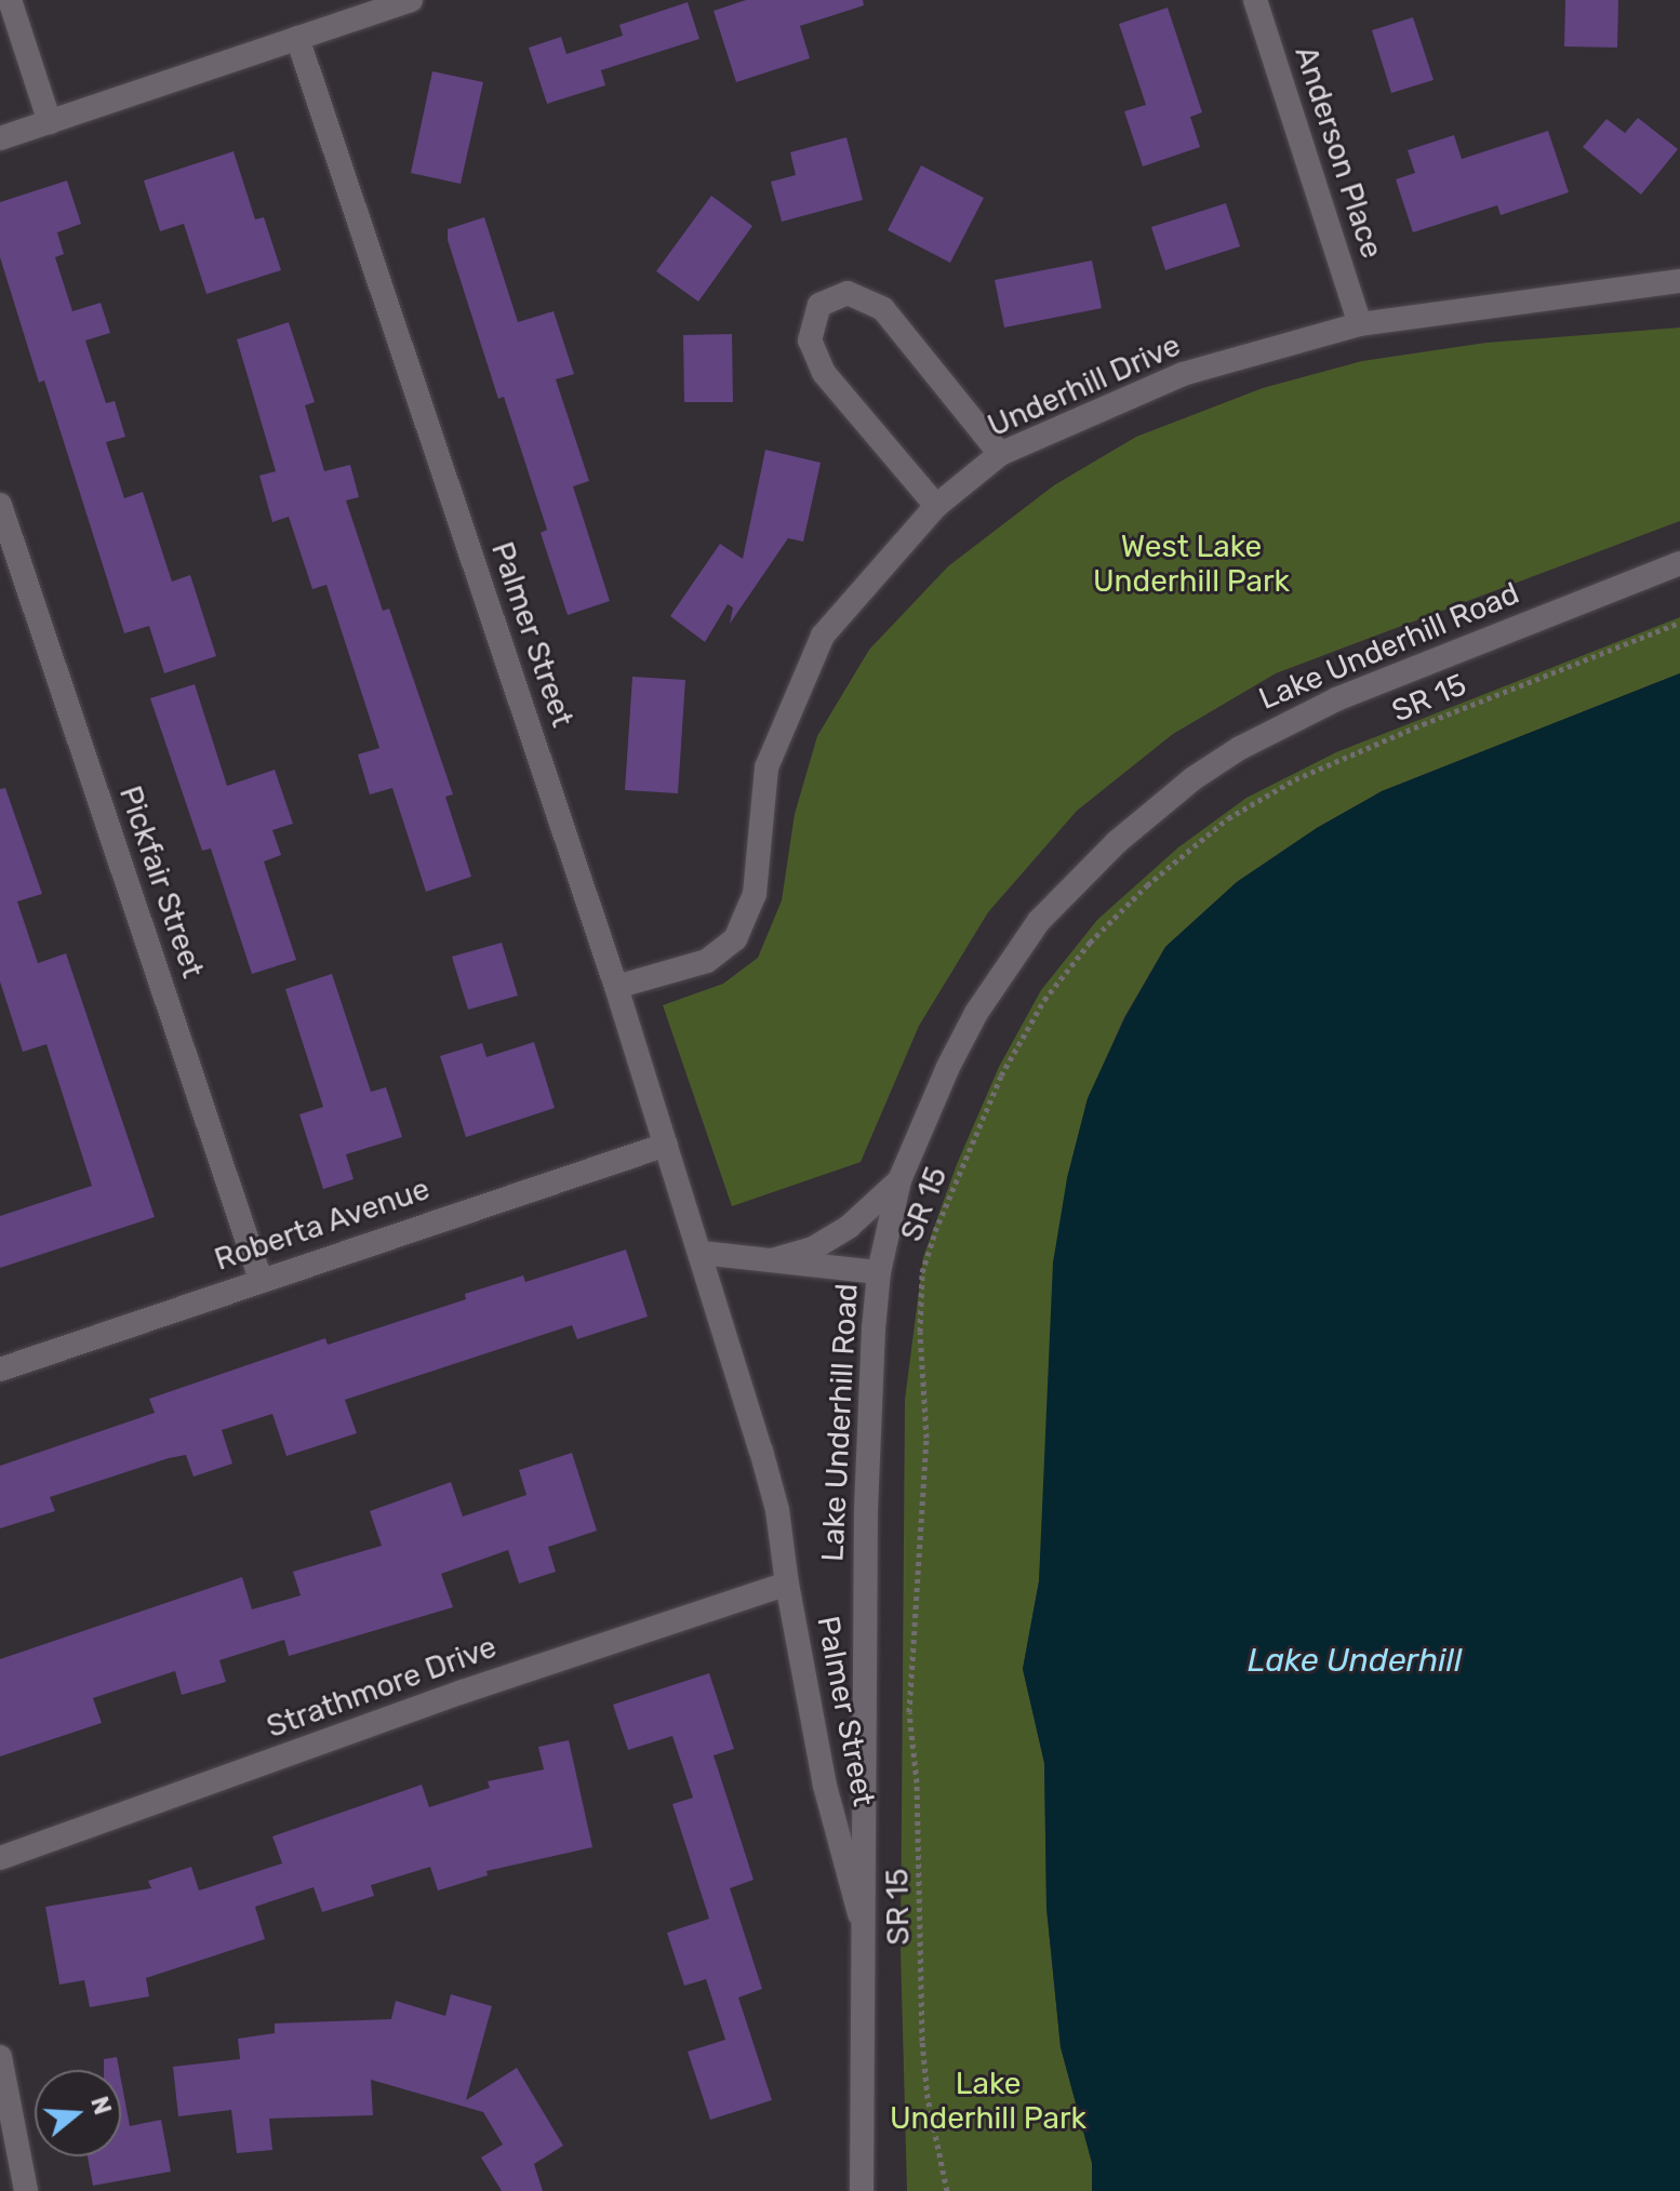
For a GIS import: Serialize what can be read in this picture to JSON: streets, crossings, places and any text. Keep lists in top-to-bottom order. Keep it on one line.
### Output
{"streets":{"street":["Anderson Place","Underhill Drive","Palmer Street","Lake Underhill Road","SR 15","Pickfair Street","Roberta Avenue","Strathmore Drive"]},"crossings":[["Anderson Place","Underhill Drive"],["Underhill Drive","Palmer Street"],["Palmer Street","Lake Underhill Road"],["Palmer Street","Roberta Avenue"],["Palmer Street","Strathmore Drive"],["Pickfair Street","Roberta Avenue"]],"water":["Lake Underhill"],"parks":["West Lake Underhill Park","Lake Underhill Park"],"north":"right"}
